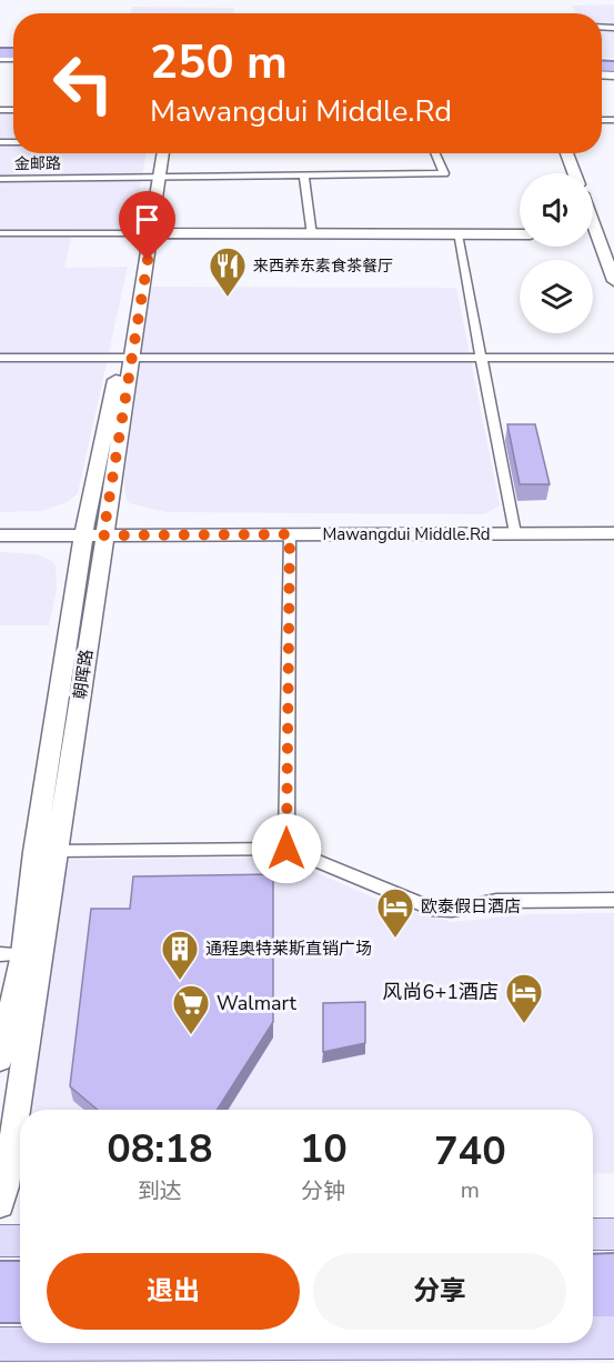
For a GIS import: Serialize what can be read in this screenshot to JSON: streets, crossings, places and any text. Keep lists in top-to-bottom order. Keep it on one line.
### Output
{"streets":{"street":["金邮路","Mawangdui Middle.Rd","朝晖路"]},"crossings":[["金邮路","朝晖路"],["Mawangdui Middle.Rd","朝晖路"]],"places":{"restaurant":["来西养东素食茶餐厅"],"hotel":["欧泰假日酒店","风尚6+1酒店"],"building":["通程奥特莱斯直销广场"],"supermarket":["Walmart"]},"page":{"turn":["250 m","Mawangdui Middle.Rd"],"eta":["08:18","到达","10","分钟","740","m"],"buttons":["退出","分享"]}}
